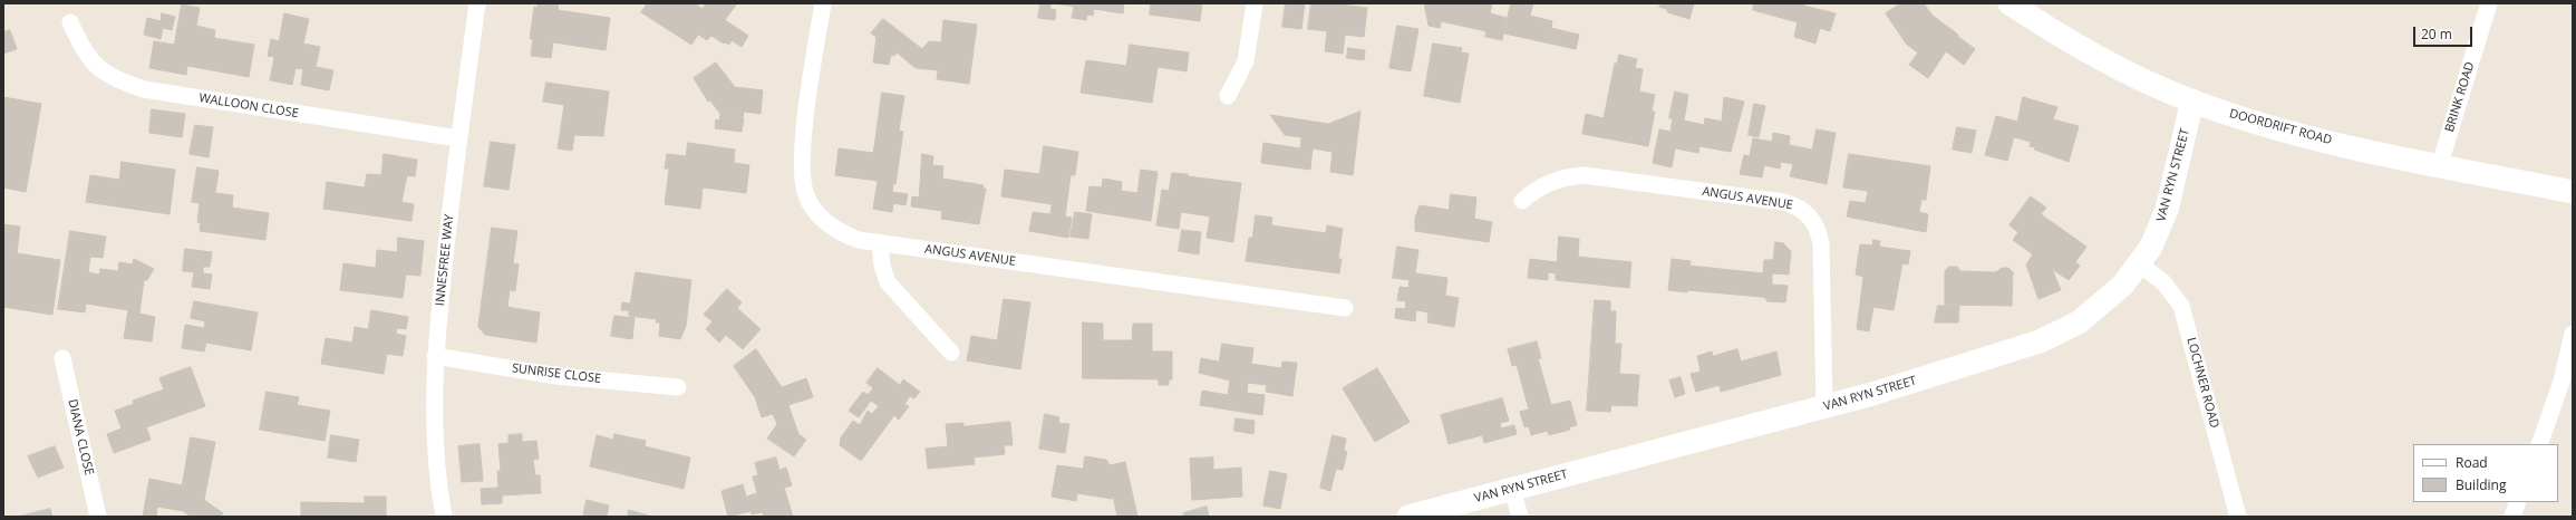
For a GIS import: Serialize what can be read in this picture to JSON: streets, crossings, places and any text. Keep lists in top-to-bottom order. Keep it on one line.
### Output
{"streets":{"street":["BRINK ROAD","WALLOON CLOSE","DOORDRIFT ROAD","VAN RYN STREET","ANGUS AVENUE","INNESFREE WAY","SUNRISE CLOSE","LOCHNER ROAD","DIANA CLOSE"]},"crossings":[["BRINK ROAD","DOORDRIFT ROAD"],["WALLOON CLOSE","INNESFREE WAY"],["DOORDRIFT ROAD","VAN RYN STREET"],["VAN RYN STREET","ANGUS AVENUE"],["VAN RYN STREET","LOCHNER ROAD"],["INNESFREE WAY","SUNRISE CLOSE"]],"legend":["Road","Building"],"scale_bar":"20 m"}
